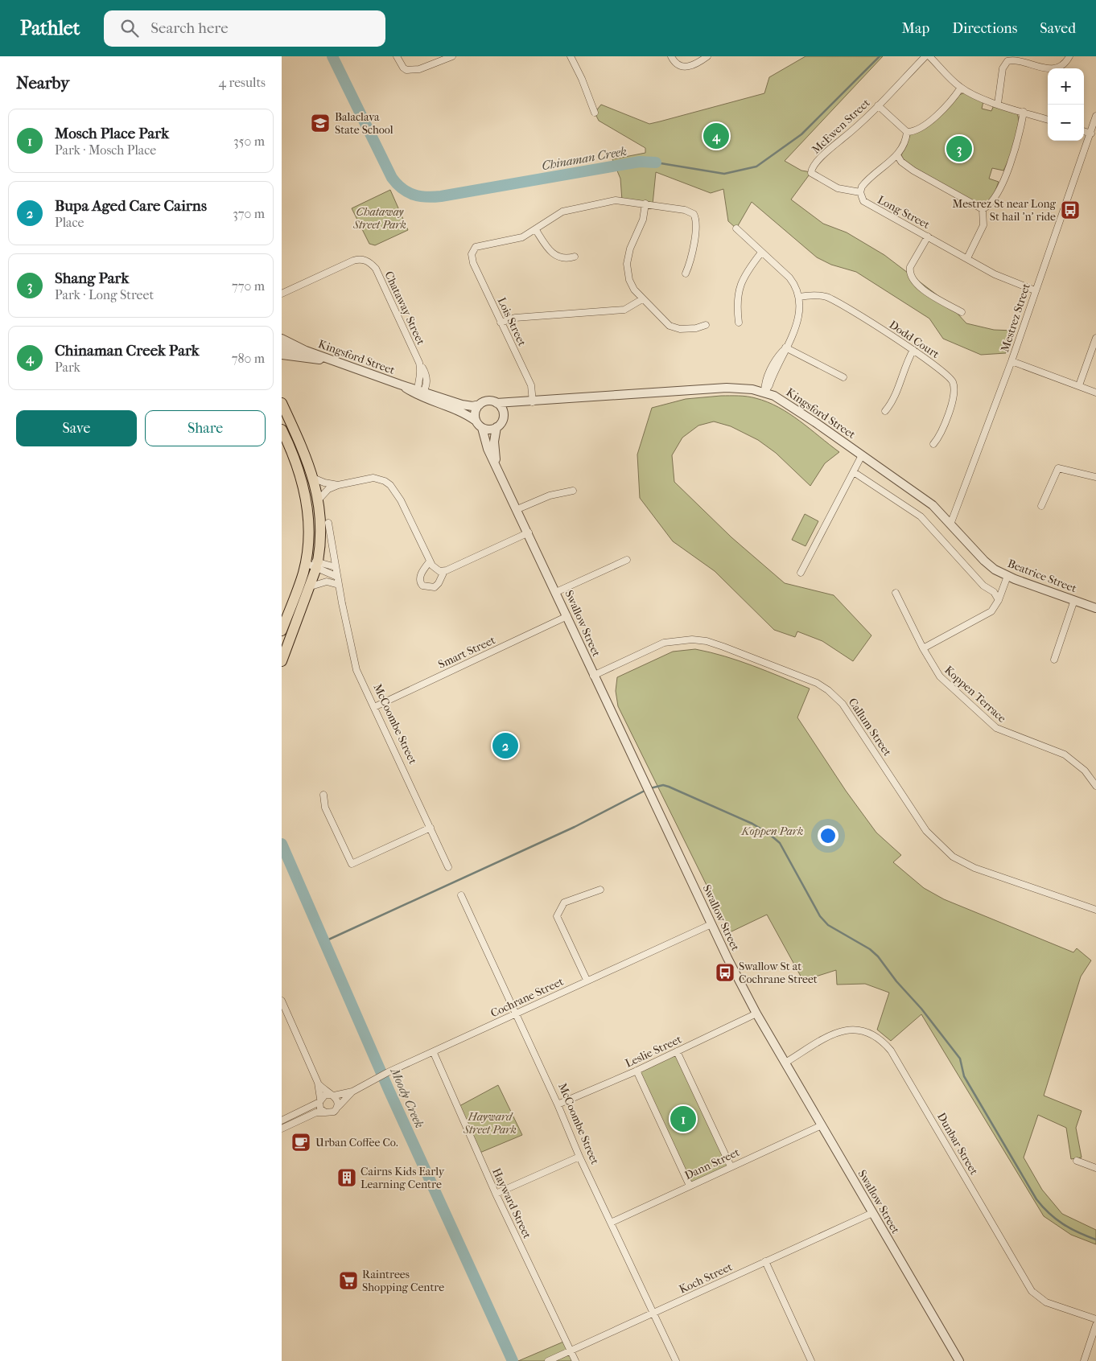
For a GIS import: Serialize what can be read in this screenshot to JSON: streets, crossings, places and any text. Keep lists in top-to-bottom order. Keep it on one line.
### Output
{"streets":{"street":["McEwen Street","Long Street","Chataway Street","Mestrez Street","Lois Street","Dodd Court","Kingsford Street","Beatrice Street","Swallow Street","Smart Street","Koppen Terrace","McCoombe Street","Callum Street","Cochrane Street","Leslie Street","Dunbar Street","Dann Street","Hayward Street","Koch Street"]},"crossings":[["McEwen Street","Long Street"],["Long Street","Mestrez Street"],["Chataway Street","Kingsford Street"],["Mestrez Street","Kingsford Street"],["Mestrez Street","Beatrice Street"],["Lois Street","Kingsford Street"],["Kingsford Street","Beatrice Street"],["Kingsford Street","Swallow Street"],["Swallow Street","Smart Street"],["Swallow Street","Callum Street"],["Swallow Street","Cochrane Street"],["Swallow Street","Leslie Street"],["Swallow Street","Dunbar Street"],["Swallow Street","Dann Street"],["Swallow Street","Koch Street"],["Smart Street","McCoombe Street"],["McCoombe Street","Cochrane Street"],["McCoombe Street","Leslie Street"],["McCoombe Street","Dann Street"],["McCoombe Street","Koch Street"],["Cochrane Street","Hayward Street"],["Hayward Street","Koch Street"]],"water":["Chinaman Creek","Moody Creek"],"parks":["Chataway Street Park","Koppen Park","Hayward Street Park"],"places":{"school or university":["Balaclava State School"],"bus stop":["Mestrez St near Long St hail 'n' ride","Swallow St at Cochrane Street"],"cafe":["Urban Coffee Co."],"building":["Cairns Kids Early Learning Centre"],"supermarket":["Raintrees Shopping Centre"]},"page":{"header":"Pathlet","search":"Search here","nav":["Map","Directions","Saved"],"heading":["Nearby","4 results"],"map_buttons":["+","−"],"list":[{"mark":"1","name":"Mosch Place Park","note":"Park · Mosch Place","value":"350 m"},{"mark":"2","name":"Bupa Aged Care Cairns","note":"Place","value":"370 m"},{"mark":"3","name":"Shang Park","note":"Park · Long Street","value":"770 m"},{"mark":"4","name":"Chinaman Creek Park","note":"Park","value":"780 m"}],"pins":["4","3","2","1"],"buttons":["Save","Share"]}}
